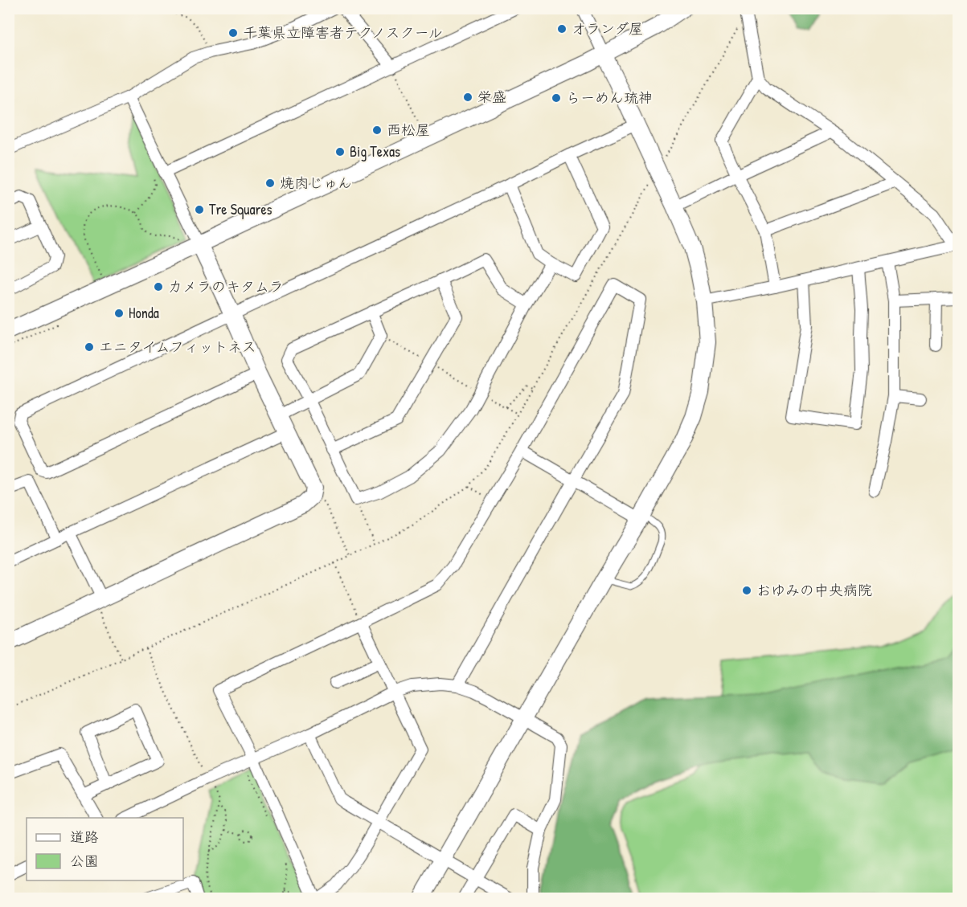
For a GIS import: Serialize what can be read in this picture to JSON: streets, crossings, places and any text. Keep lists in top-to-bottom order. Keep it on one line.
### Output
{"places":["オランダ屋","千葉県立障害者テクノスクール","栄盛","らーめん琉神","西松屋","Big Texas","焼肉じゅん","Tre Squares","カメラのキタムラ","Honda","エニタイムフィットネス","おゆみの中央病院"],"legend":["道路","公園"]}
